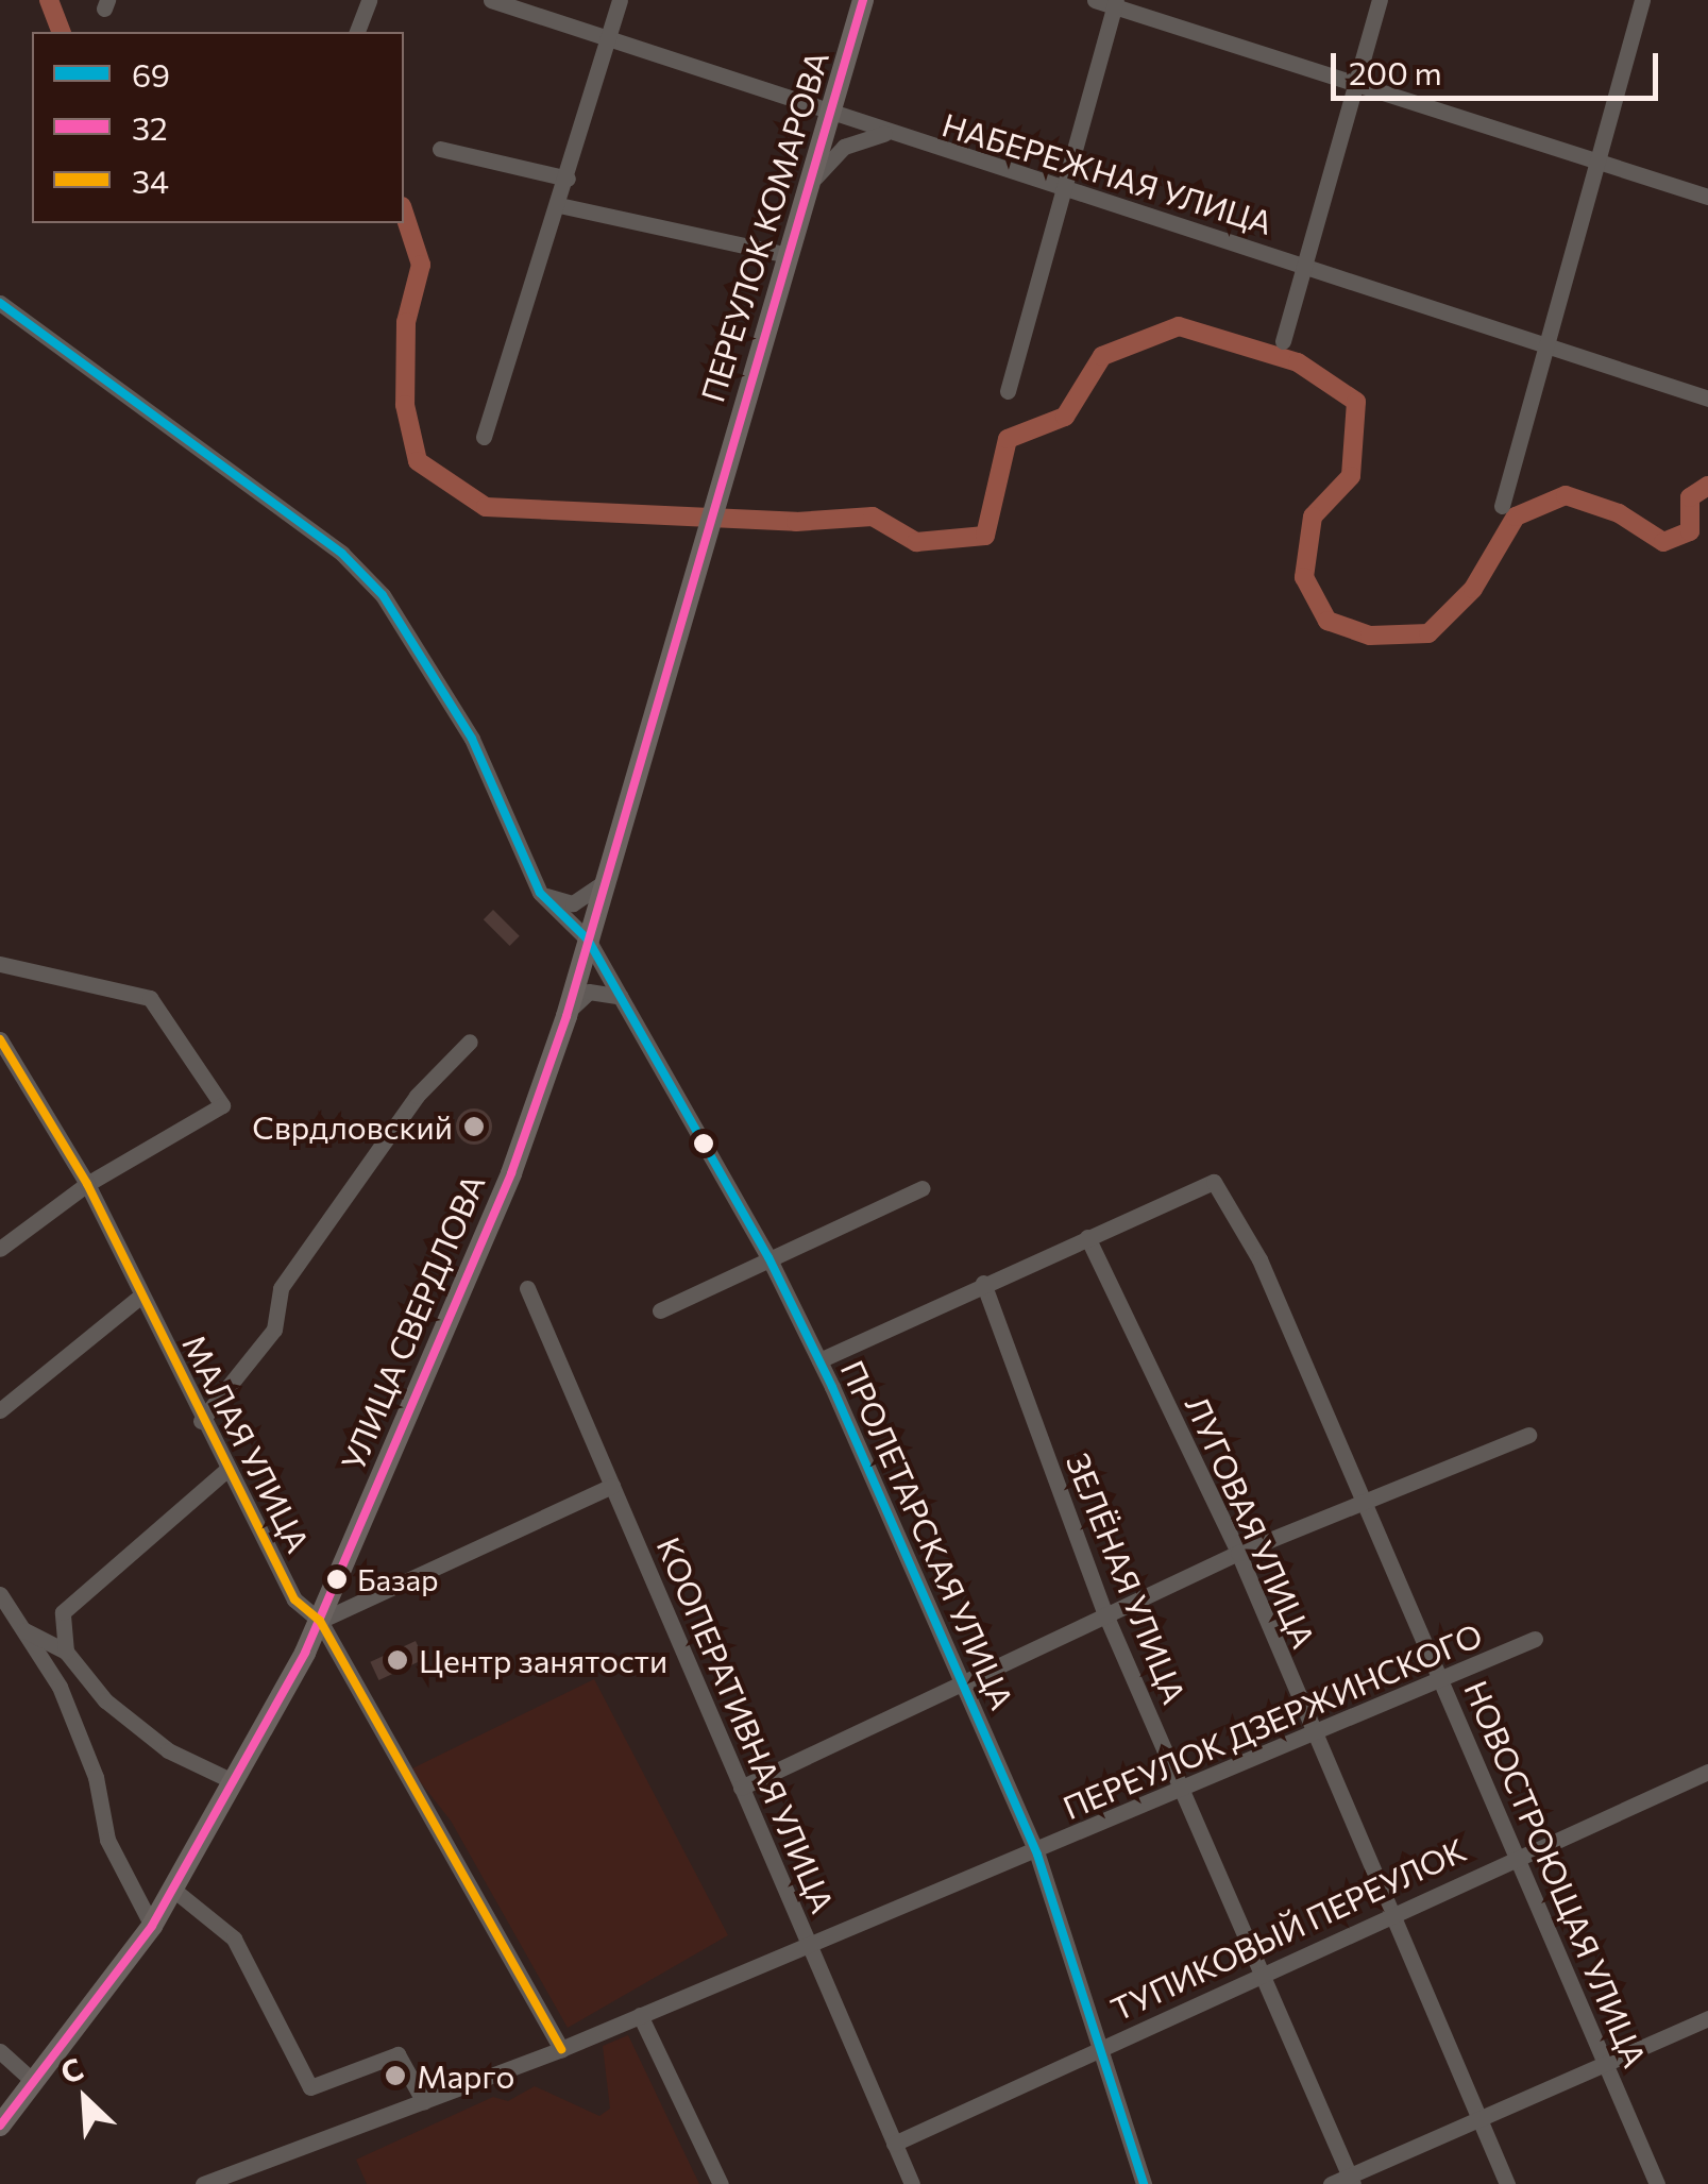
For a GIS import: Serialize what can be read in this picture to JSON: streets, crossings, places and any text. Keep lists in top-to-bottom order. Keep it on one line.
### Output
{"streets":{"main road":["ПЕРЕУЛОК КОМАРОВА","УЛИЦА СВЕРДЛОВА"],"street":["НАБЕРЕЖНАЯ УЛИЦА","МАЛАЯ УЛИЦА","ЛУГОВАЯ УЛИЦА","ПРОЛЕТАРСКАЯ УЛИЦА","ЗЕЛЁНАЯ УЛИЦА","ПЕРЕУЛОК ДЗЕРЖИНСКОГО","КООПЕРАТИВНАЯ УЛИЦА","НОВОСТРОЮЩАЯ УЛИЦА","ТУПИКОВЫЙ ПЕРЕУЛОК"]},"crossings":[["НАБЕРЕЖНАЯ УЛИЦА","ПЕРЕУЛОК КОМАРОВА"],["ПЕРЕУЛОК КОМАРОВА","УЛИЦА СВЕРДЛОВА"],["УЛИЦА СВЕРДЛОВА","МАЛАЯ УЛИЦА"],["УЛИЦА СВЕРДЛОВА","ПРОЛЕТАРСКАЯ УЛИЦА"],["МАЛАЯ УЛИЦА","ПЕРЕУЛОК ДЗЕРЖИНСКОГО"],["ЛУГОВАЯ УЛИЦА","ПЕРЕУЛОК ДЗЕРЖИНСКОГО"],["ЛУГОВАЯ УЛИЦА","НОВОСТРОЮЩАЯ УЛИЦА"],["ЛУГОВАЯ УЛИЦА","ТУПИКОВЫЙ ПЕРЕУЛОК"],["ПРОЛЕТАРСКАЯ УЛИЦА","ПЕРЕУЛОК ДЗЕРЖИНСКОГО"],["ПРОЛЕТАРСКАЯ УЛИЦА","ТУПИКОВЫЙ ПЕРЕУЛОК"],["ЗЕЛЁНАЯ УЛИЦА","ПЕРЕУЛОК ДЗЕРЖИНСКОГО"],["ЗЕЛЁНАЯ УЛИЦА","ТУПИКОВЫЙ ПЕРЕУЛОК"],["ПЕРЕУЛОК ДЗЕРЖИНСКОГО","КООПЕРАТИВНАЯ УЛИЦА"],["ПЕРЕУЛОК ДЗЕРЖИНСКОГО","НОВОСТРОЮЩАЯ УЛИЦА"],["КООПЕРАТИВНАЯ УЛИЦА","ТУПИКОВЫЙ ПЕРЕУЛОК"],["НОВОСТРОЮЩАЯ УЛИЦА","ТУПИКОВЫЙ ПЕРЕУЛОК"]],"places":["Сврдловский","Базар","Центр занятости","Марго"],"lines":["transit line 32","transit line 69","transit line 34"],"legend":["69","32","34"],"scale_bar":"200 m","north":"top left"}
